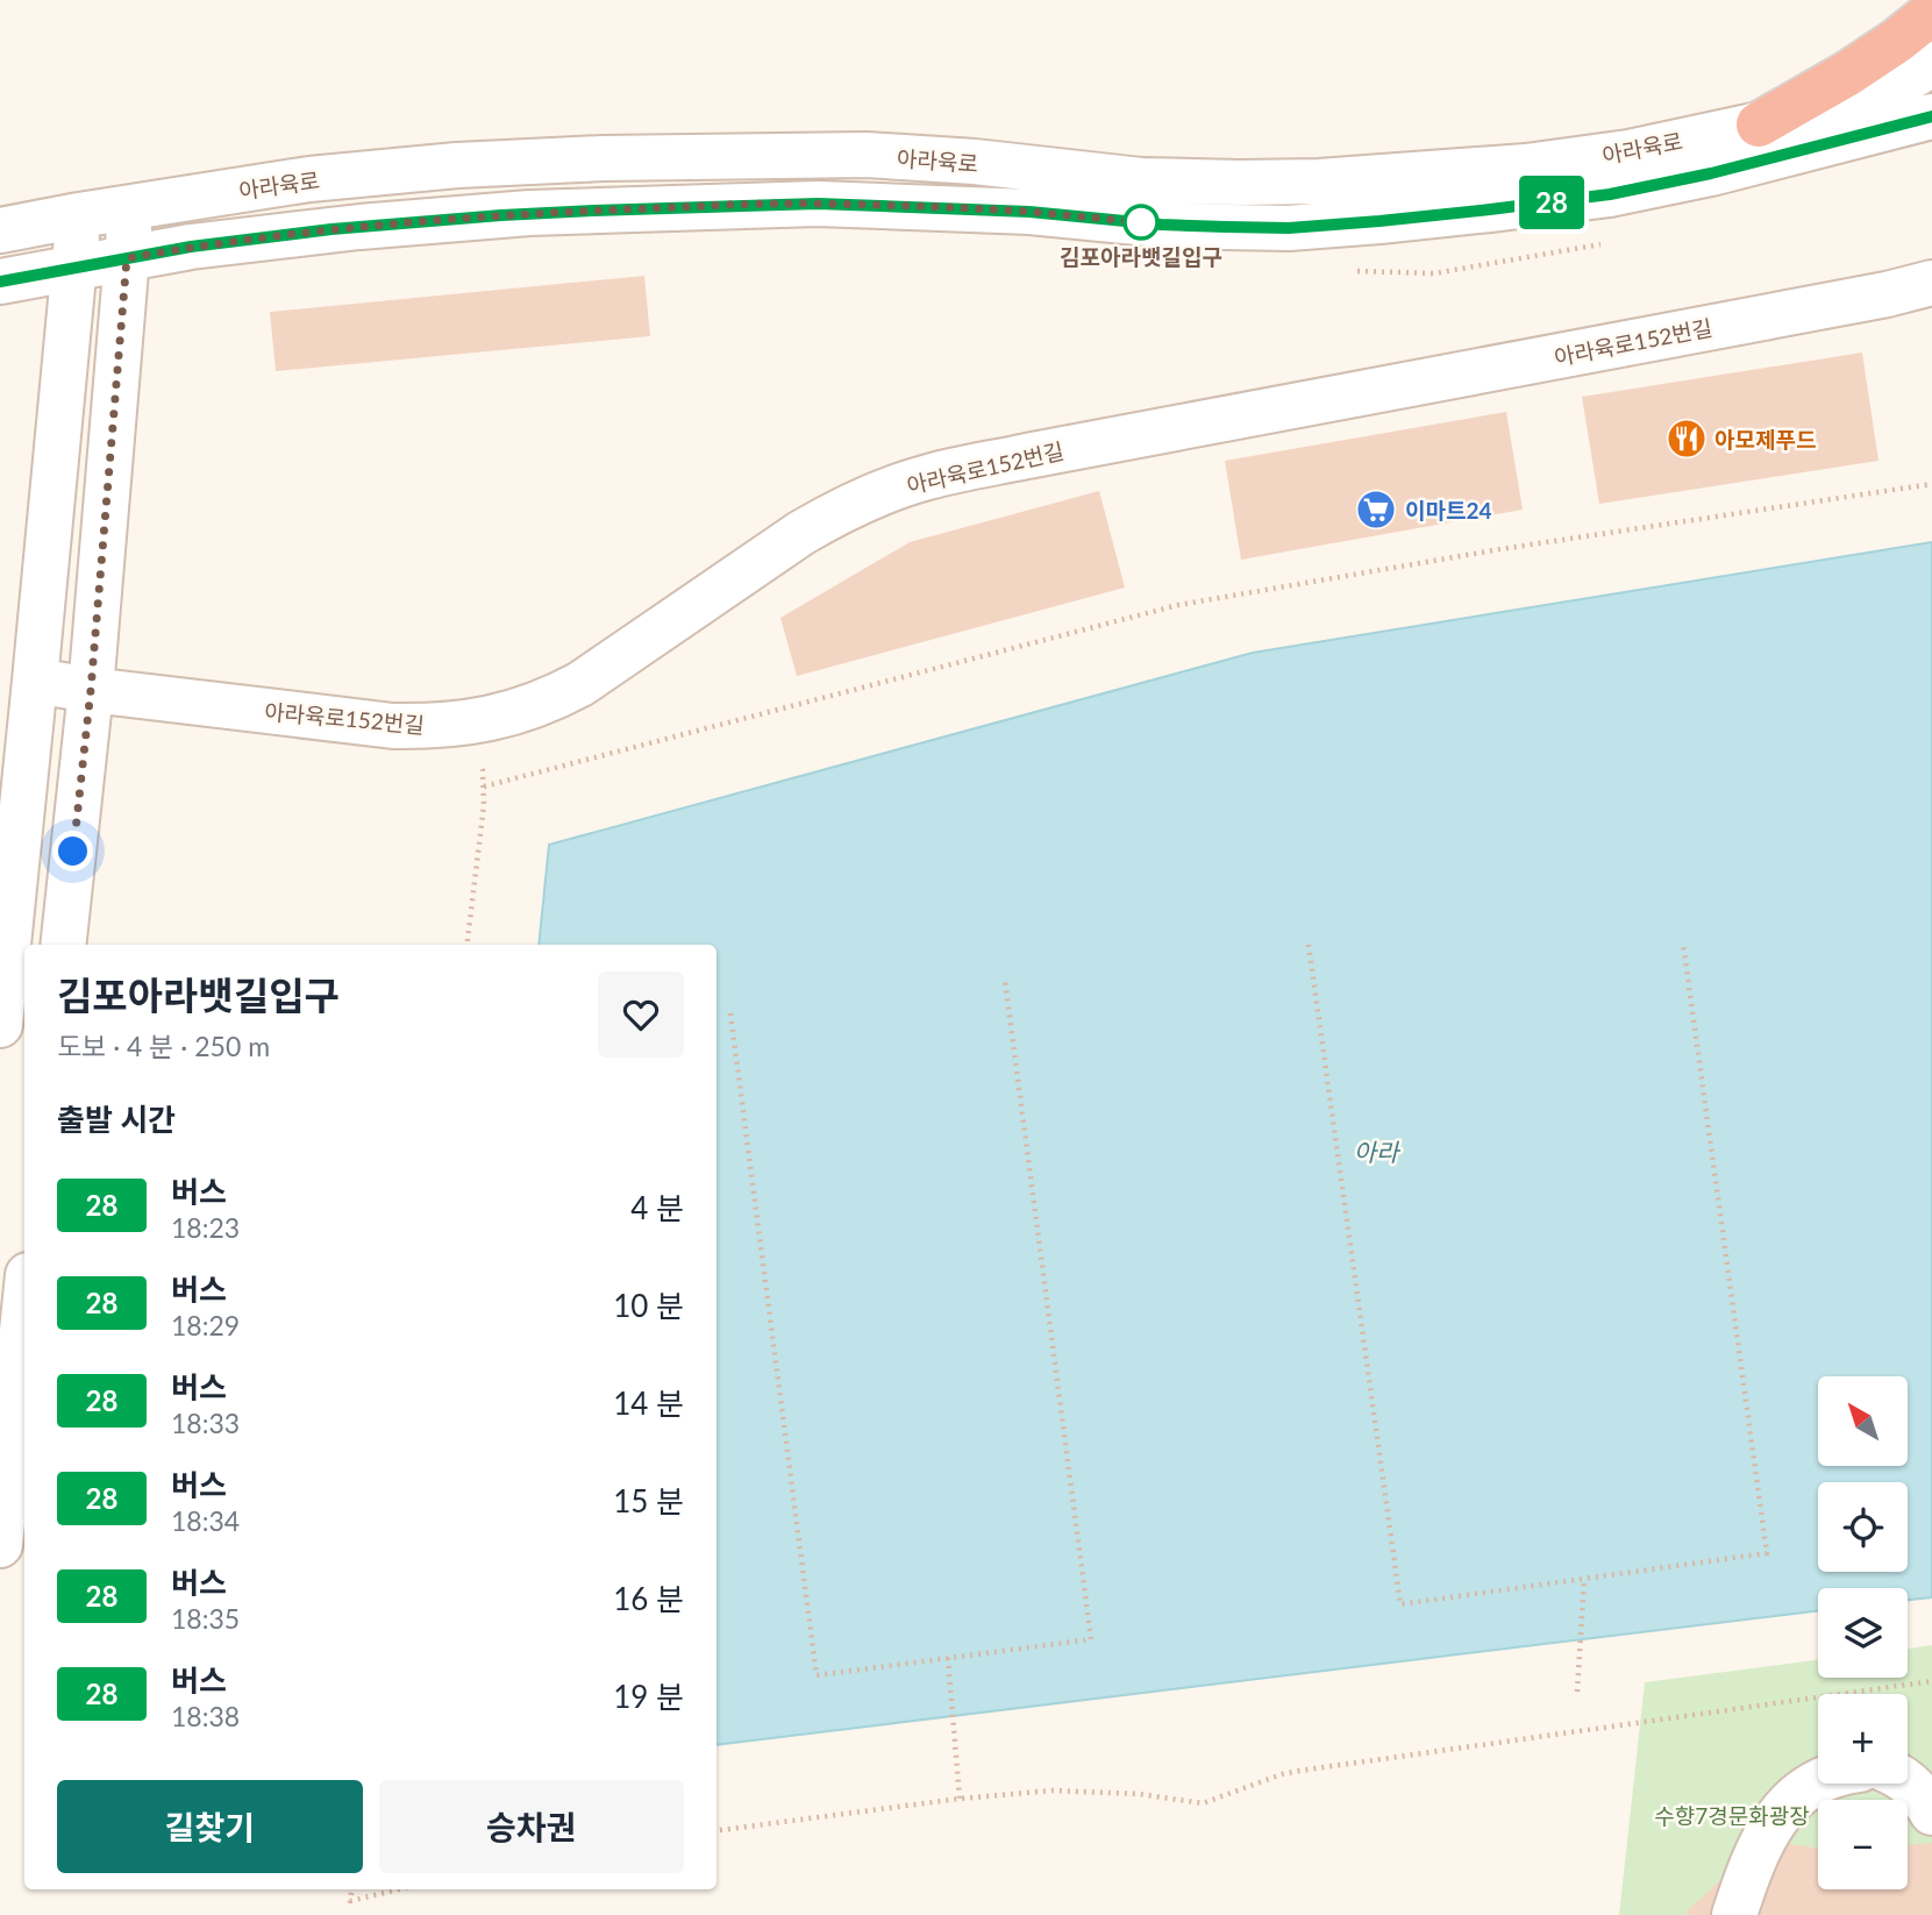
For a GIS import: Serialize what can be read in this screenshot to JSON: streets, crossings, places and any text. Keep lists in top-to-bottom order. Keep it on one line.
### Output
{"streets":{"street":["아라육로","아라육로152번길"]},"water":["아라"],"parks":["수향7경문화광장"],"places":{"other":["김포아라뱃길입구"],"restaurant":["아모제푸드"],"supermarket":["이마트24"]},"lines":["bus line 28"],"north":"top left","page":{"on_map":"28","heading":[["김포아라뱃길입구","도보 · 4 분 · 250 m"],"출발 시간"],"list":[{"mark":"28","name":"버스","note":"18:23","value":"4 분"},{"mark":"28","name":"버스","note":"18:29","value":"10 분"},{"mark":"28","name":"버스","note":"18:33","value":"14 분"},{"mark":"28","name":"버스","note":"18:34","value":"15 분"},{"mark":"28","name":"버스","note":"18:35","value":"16 분"},{"mark":"28","name":"버스","note":"18:38","value":"19 분"}],"map_buttons":["+","−"],"buttons":["길찾기","승차권"]}}
